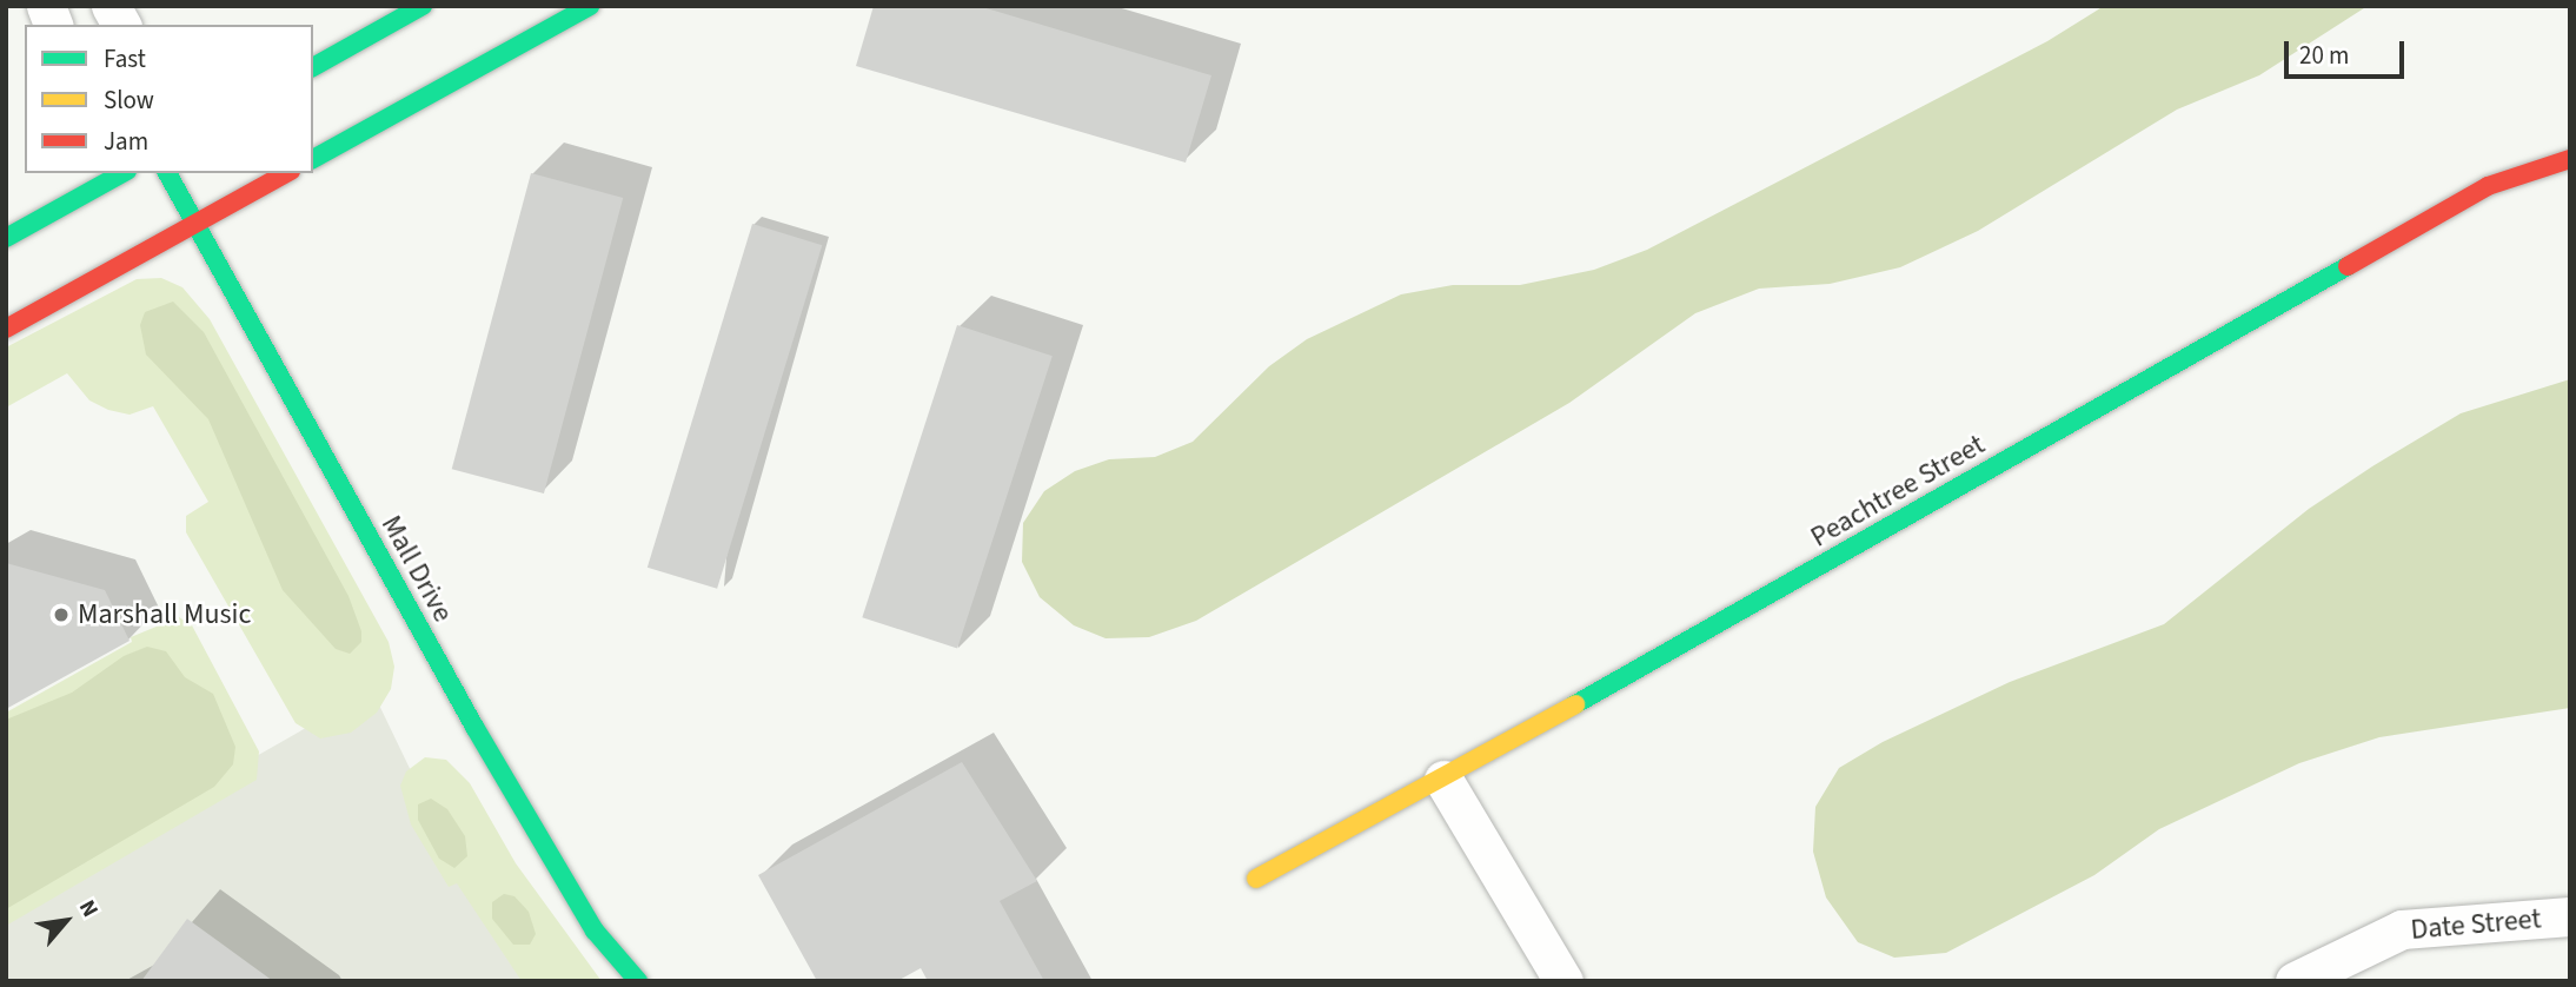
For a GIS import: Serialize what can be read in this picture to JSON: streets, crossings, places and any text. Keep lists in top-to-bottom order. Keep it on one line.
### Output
{"streets":{"street":["Peachtree Street","Mall Drive","Date Street"]},"places":["Marshall Music"],"legend":["Fast","Slow","Jam"],"scale_bar":"20 m","north":"top right"}
